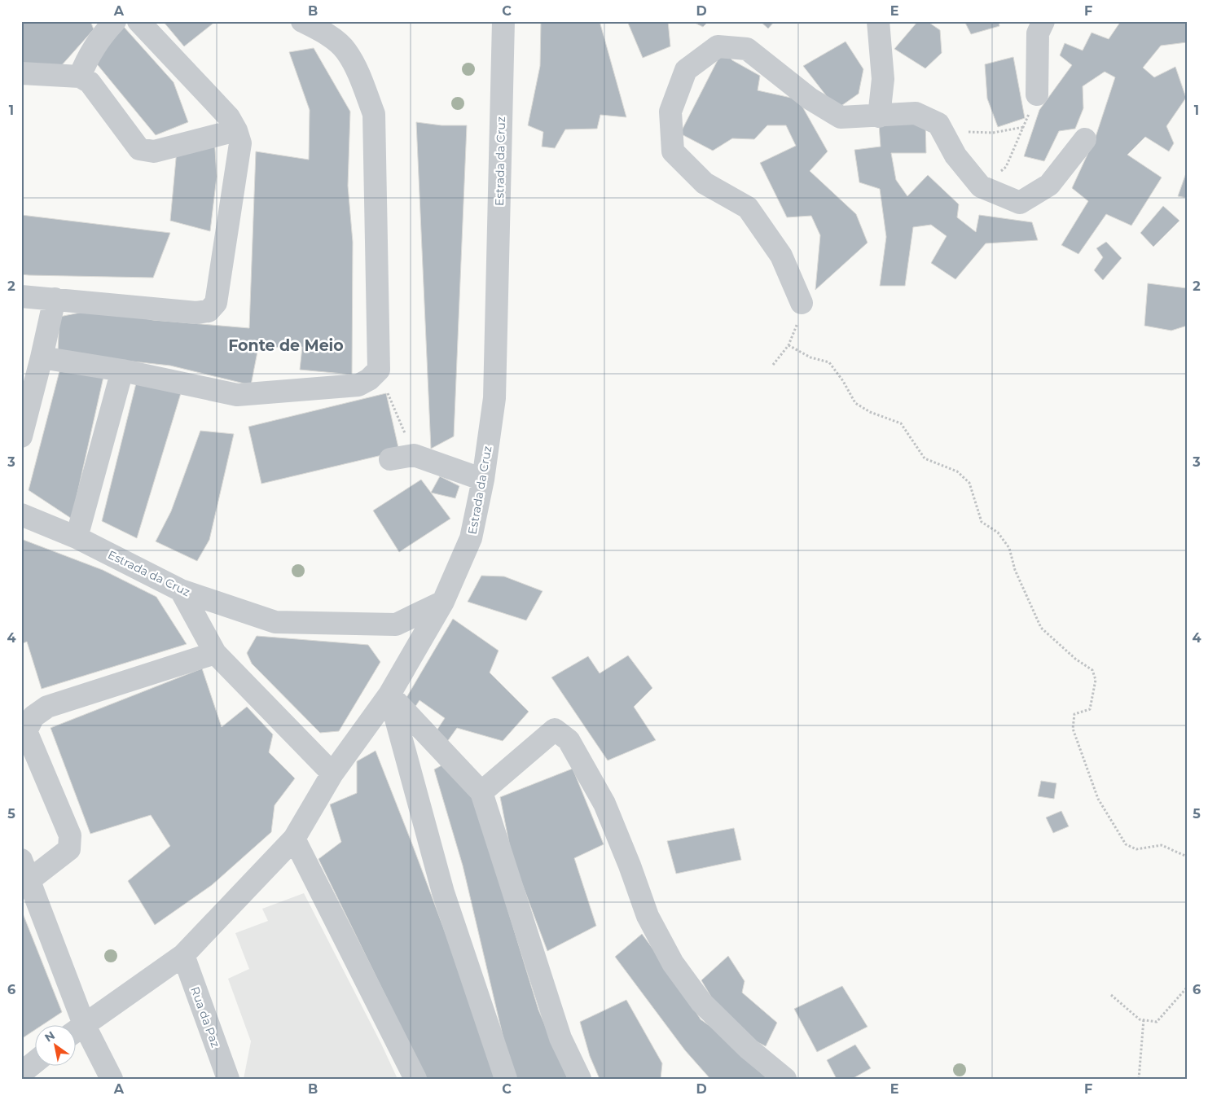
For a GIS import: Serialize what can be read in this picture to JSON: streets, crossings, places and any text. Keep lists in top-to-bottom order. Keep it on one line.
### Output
{"streets":{"street":["Estrada da Cruz","Rua da Paz"]},"districts":["Fonte de Meio"],"north":"top left","grid":{"columns":["A","B","C","D","E","F"],"rows":["1","2","3","4","5","6"]}}
